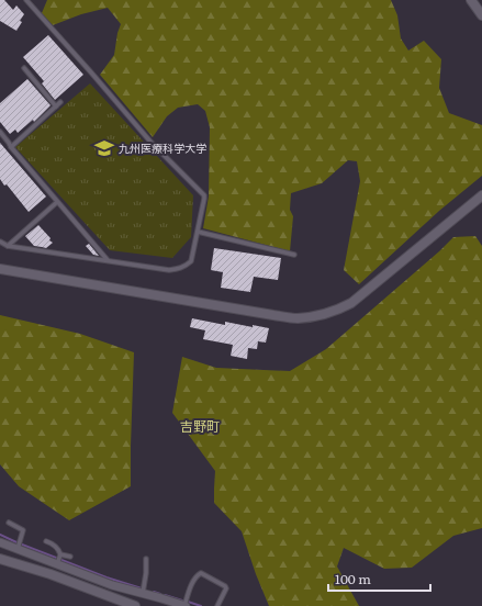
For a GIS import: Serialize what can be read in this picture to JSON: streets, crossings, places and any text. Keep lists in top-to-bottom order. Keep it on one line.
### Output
{"districts":["吉野町"],"places":{"school or university":["九州医療科学大学"]},"scale_bar":"100 m"}
